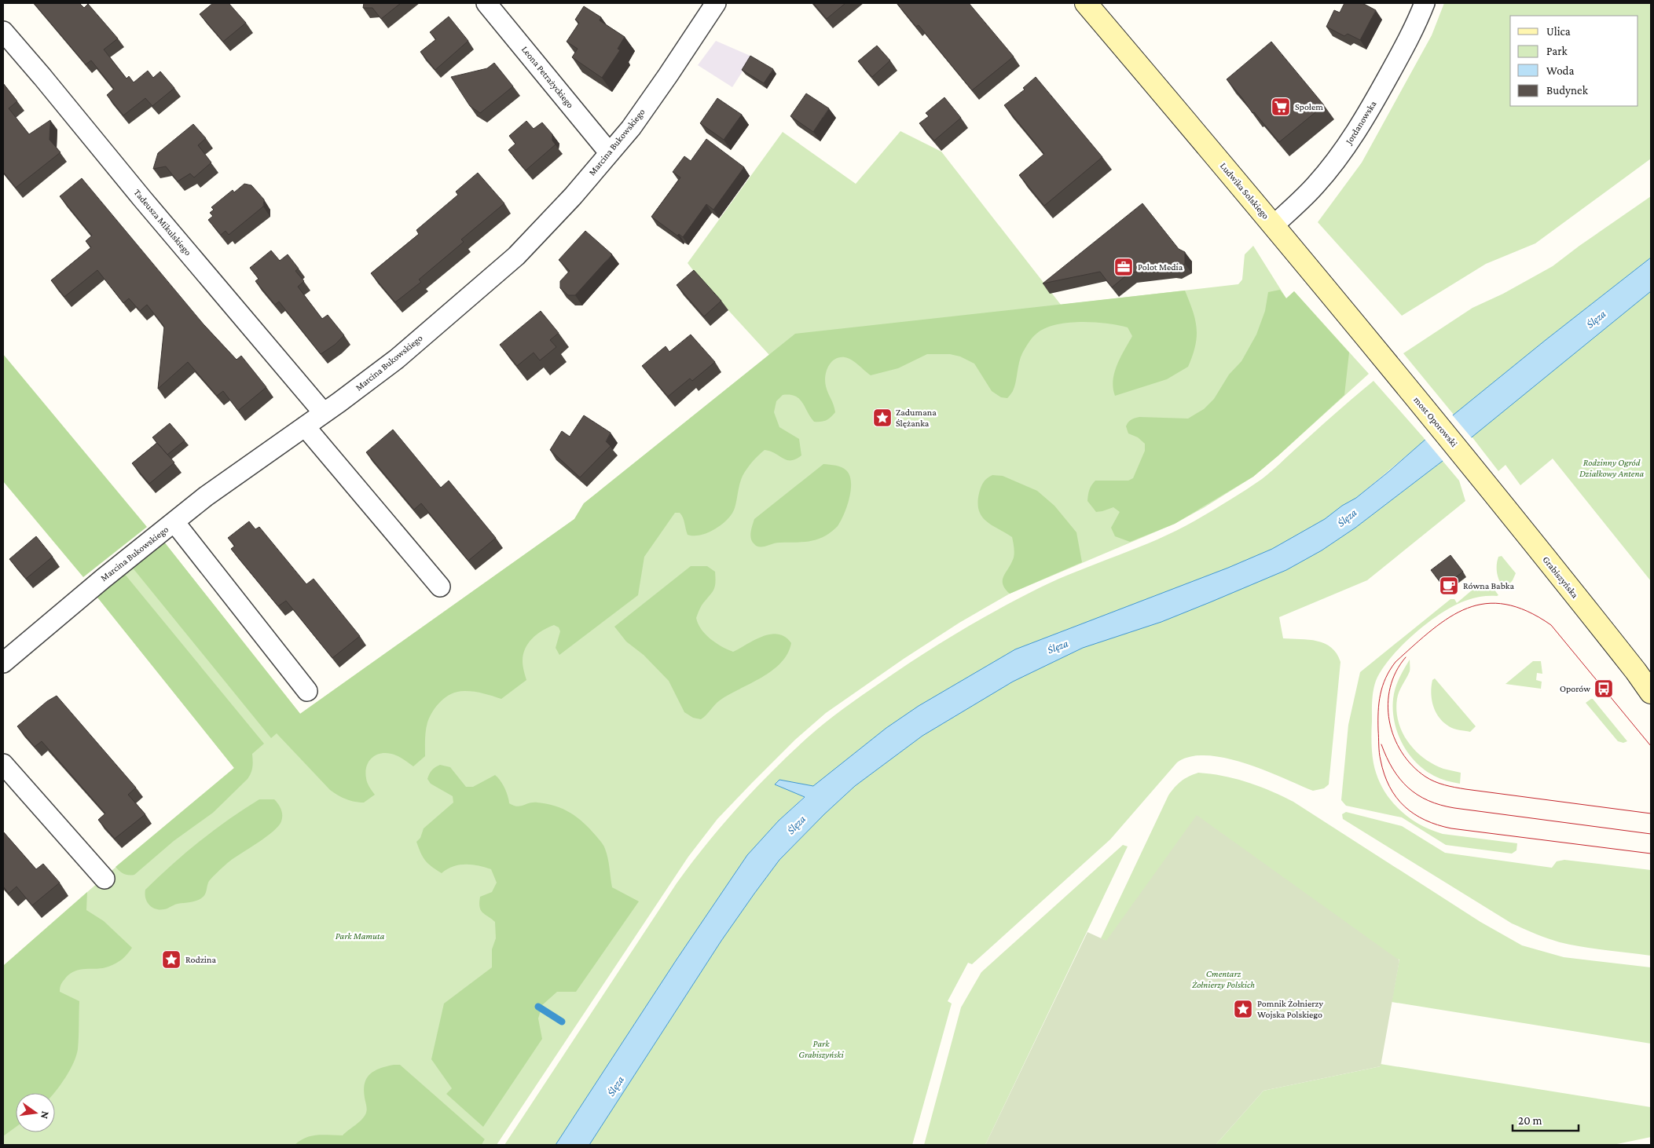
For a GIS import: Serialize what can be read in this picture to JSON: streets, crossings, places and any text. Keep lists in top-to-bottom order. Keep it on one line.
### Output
{"streets":{"main road":["Ludwika Solskiego","most Oporowski","Grabiszyńska"],"street":["Leona Petrażyckiego","Jordanowska","Marcina Bukowskiego","Tadeusza Mikulskiego"]},"crossings":[["Leona Petrażyckiego","Marcina Bukowskiego"],["Jordanowska","Ludwika Solskiego"],["Marcina Bukowskiego","Tadeusza Mikulskiego"],["Ludwika Solskiego","most Oporowski"],["most Oporowski","Grabiszyńska"]],"water":["Ślęza"],"parks":["Rodzinny Ogród Działkowy Antena","Park Mamuta","Cmentarz Żołnierzy Polskich","Park Grabiszyński"],"places":{"supermarket":["Społem"],"office":["Polot Media"],"place":["Zadumana Ślężanka","Rodzina","Pomnik Żołnierzy Wojska Polskiego"],"cafe":["Równa Babka"],"bus stop":["Oporów"]},"legend":["Ulica","Park","Woda","Budynek"],"scale_bar":"20 m","north":"right"}
